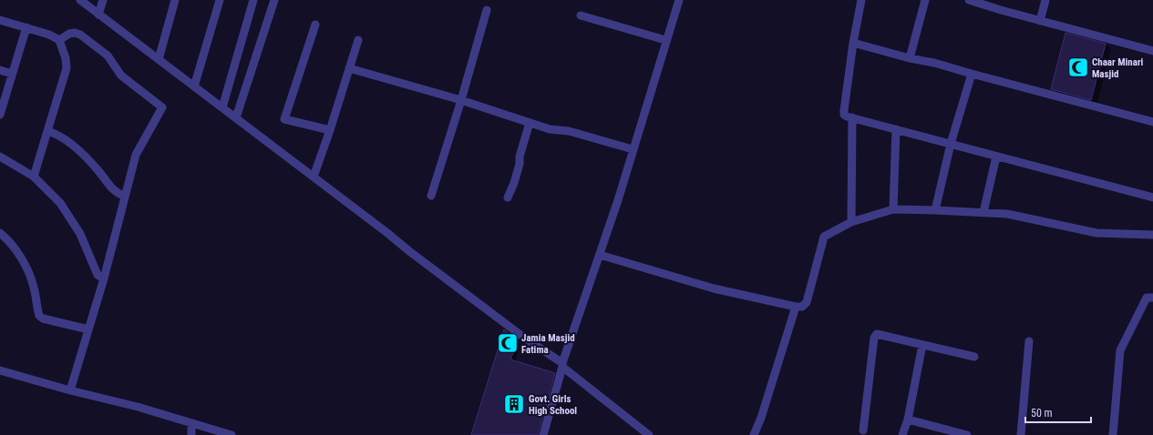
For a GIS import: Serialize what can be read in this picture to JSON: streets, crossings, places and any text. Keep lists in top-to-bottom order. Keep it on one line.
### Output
{"places":{"mosque":["Chaar Minari Masjid","Jamia Masjid Fatima"],"building":["Govt. Girls High School"]},"scale_bar":"50 m"}
